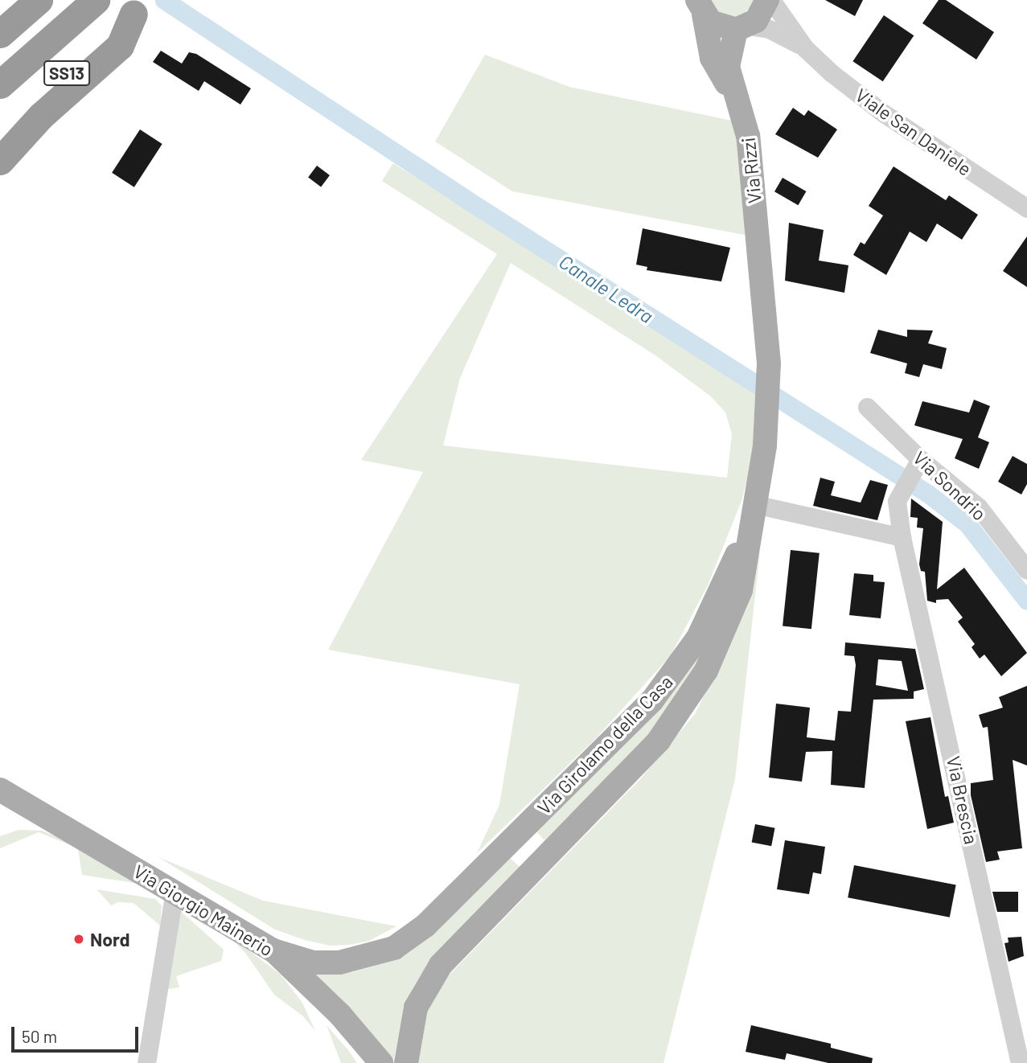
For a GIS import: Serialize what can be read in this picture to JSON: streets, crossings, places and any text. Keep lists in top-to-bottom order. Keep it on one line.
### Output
{"streets":{"highway":["SS13"],"main road":["Viale San Daniele","Via Rizzi","Via Girolamo della Casa","Via Giorgio Mainerio"],"street":["Via Sondrio","Via Brescia"]},"crossings":[["Viale San Daniele","Via Rizzi"],["Via Rizzi","Via Girolamo della Casa"],["Via Sondrio","Via Brescia"],["Via Girolamo della Casa","Via Giorgio Mainerio"]],"water":["Canale Ledra"],"places":["Nord"],"scale_bar":"50 m"}
